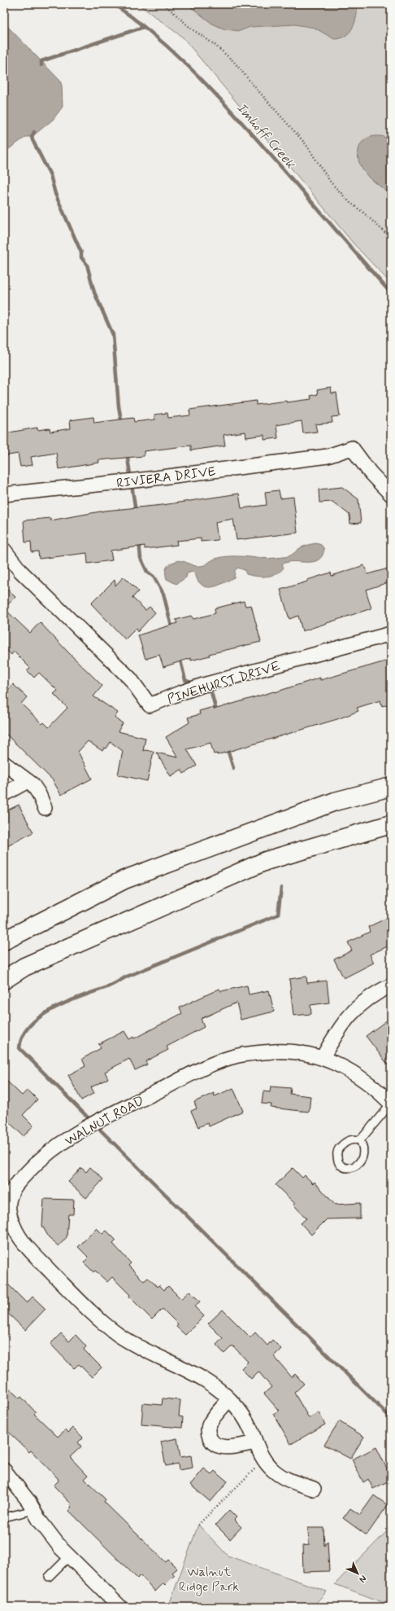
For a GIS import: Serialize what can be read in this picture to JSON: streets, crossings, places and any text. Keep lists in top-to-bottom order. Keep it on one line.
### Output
{"streets":{"street":["RIVIERA DRIVE","PINEHURST DRIVE","WALNUT ROAD"]},"water":["Imhoff Creek"],"parks":["Walnut Ridge Park"],"north":"bottom right"}
